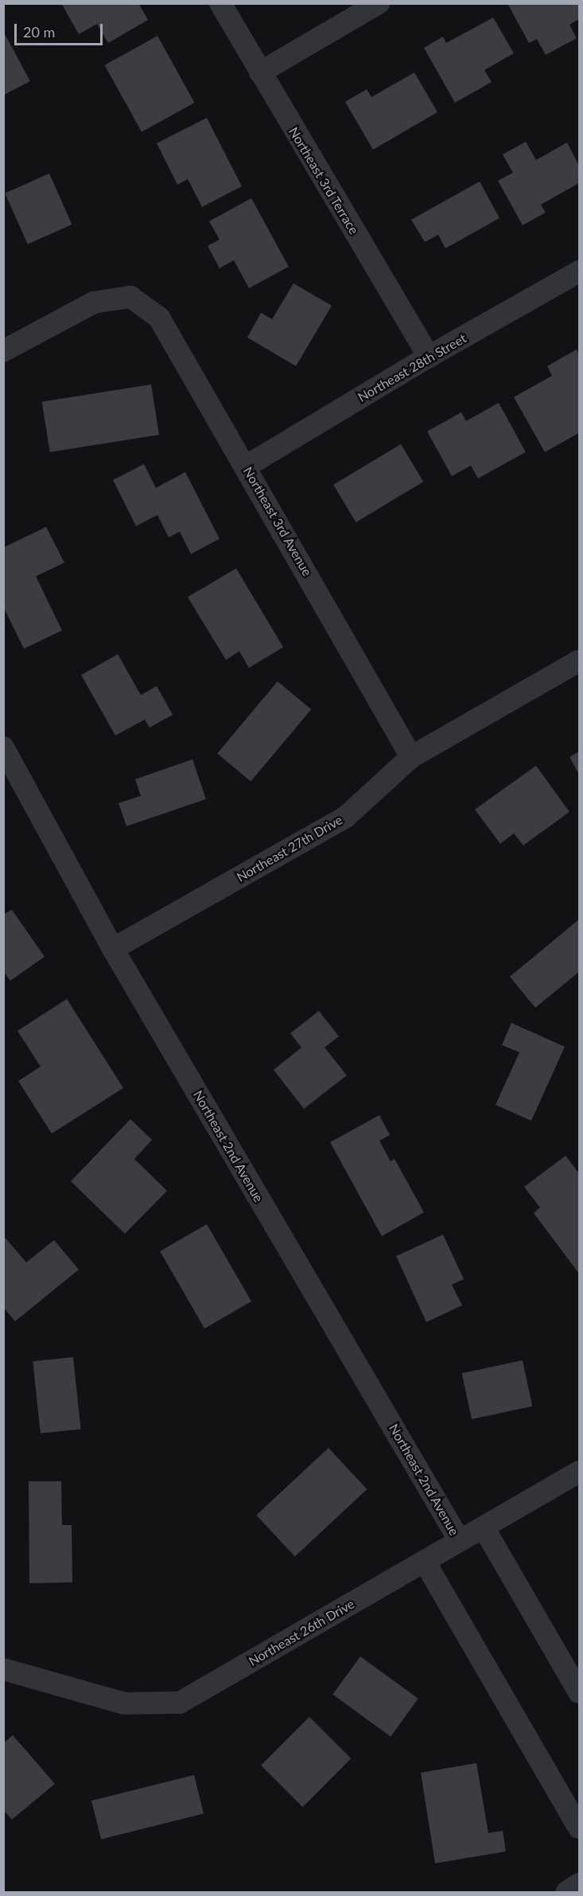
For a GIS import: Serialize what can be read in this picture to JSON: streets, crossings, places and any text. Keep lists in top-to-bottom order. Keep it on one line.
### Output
{"streets":{"street":["Northeast 3rd Terrace","Northeast 28th Street","Northeast 3rd Avenue","Northeast 27th Drive","Northeast 2nd Avenue","Northeast 26th Drive"]},"crossings":[["Northeast 3rd Terrace","Northeast 28th Street"],["Northeast 28th Street","Northeast 3rd Avenue"],["Northeast 3rd Avenue","Northeast 27th Drive"],["Northeast 27th Drive","Northeast 2nd Avenue"],["Northeast 2nd Avenue","Northeast 26th Drive"]],"scale_bar":"20 m"}
